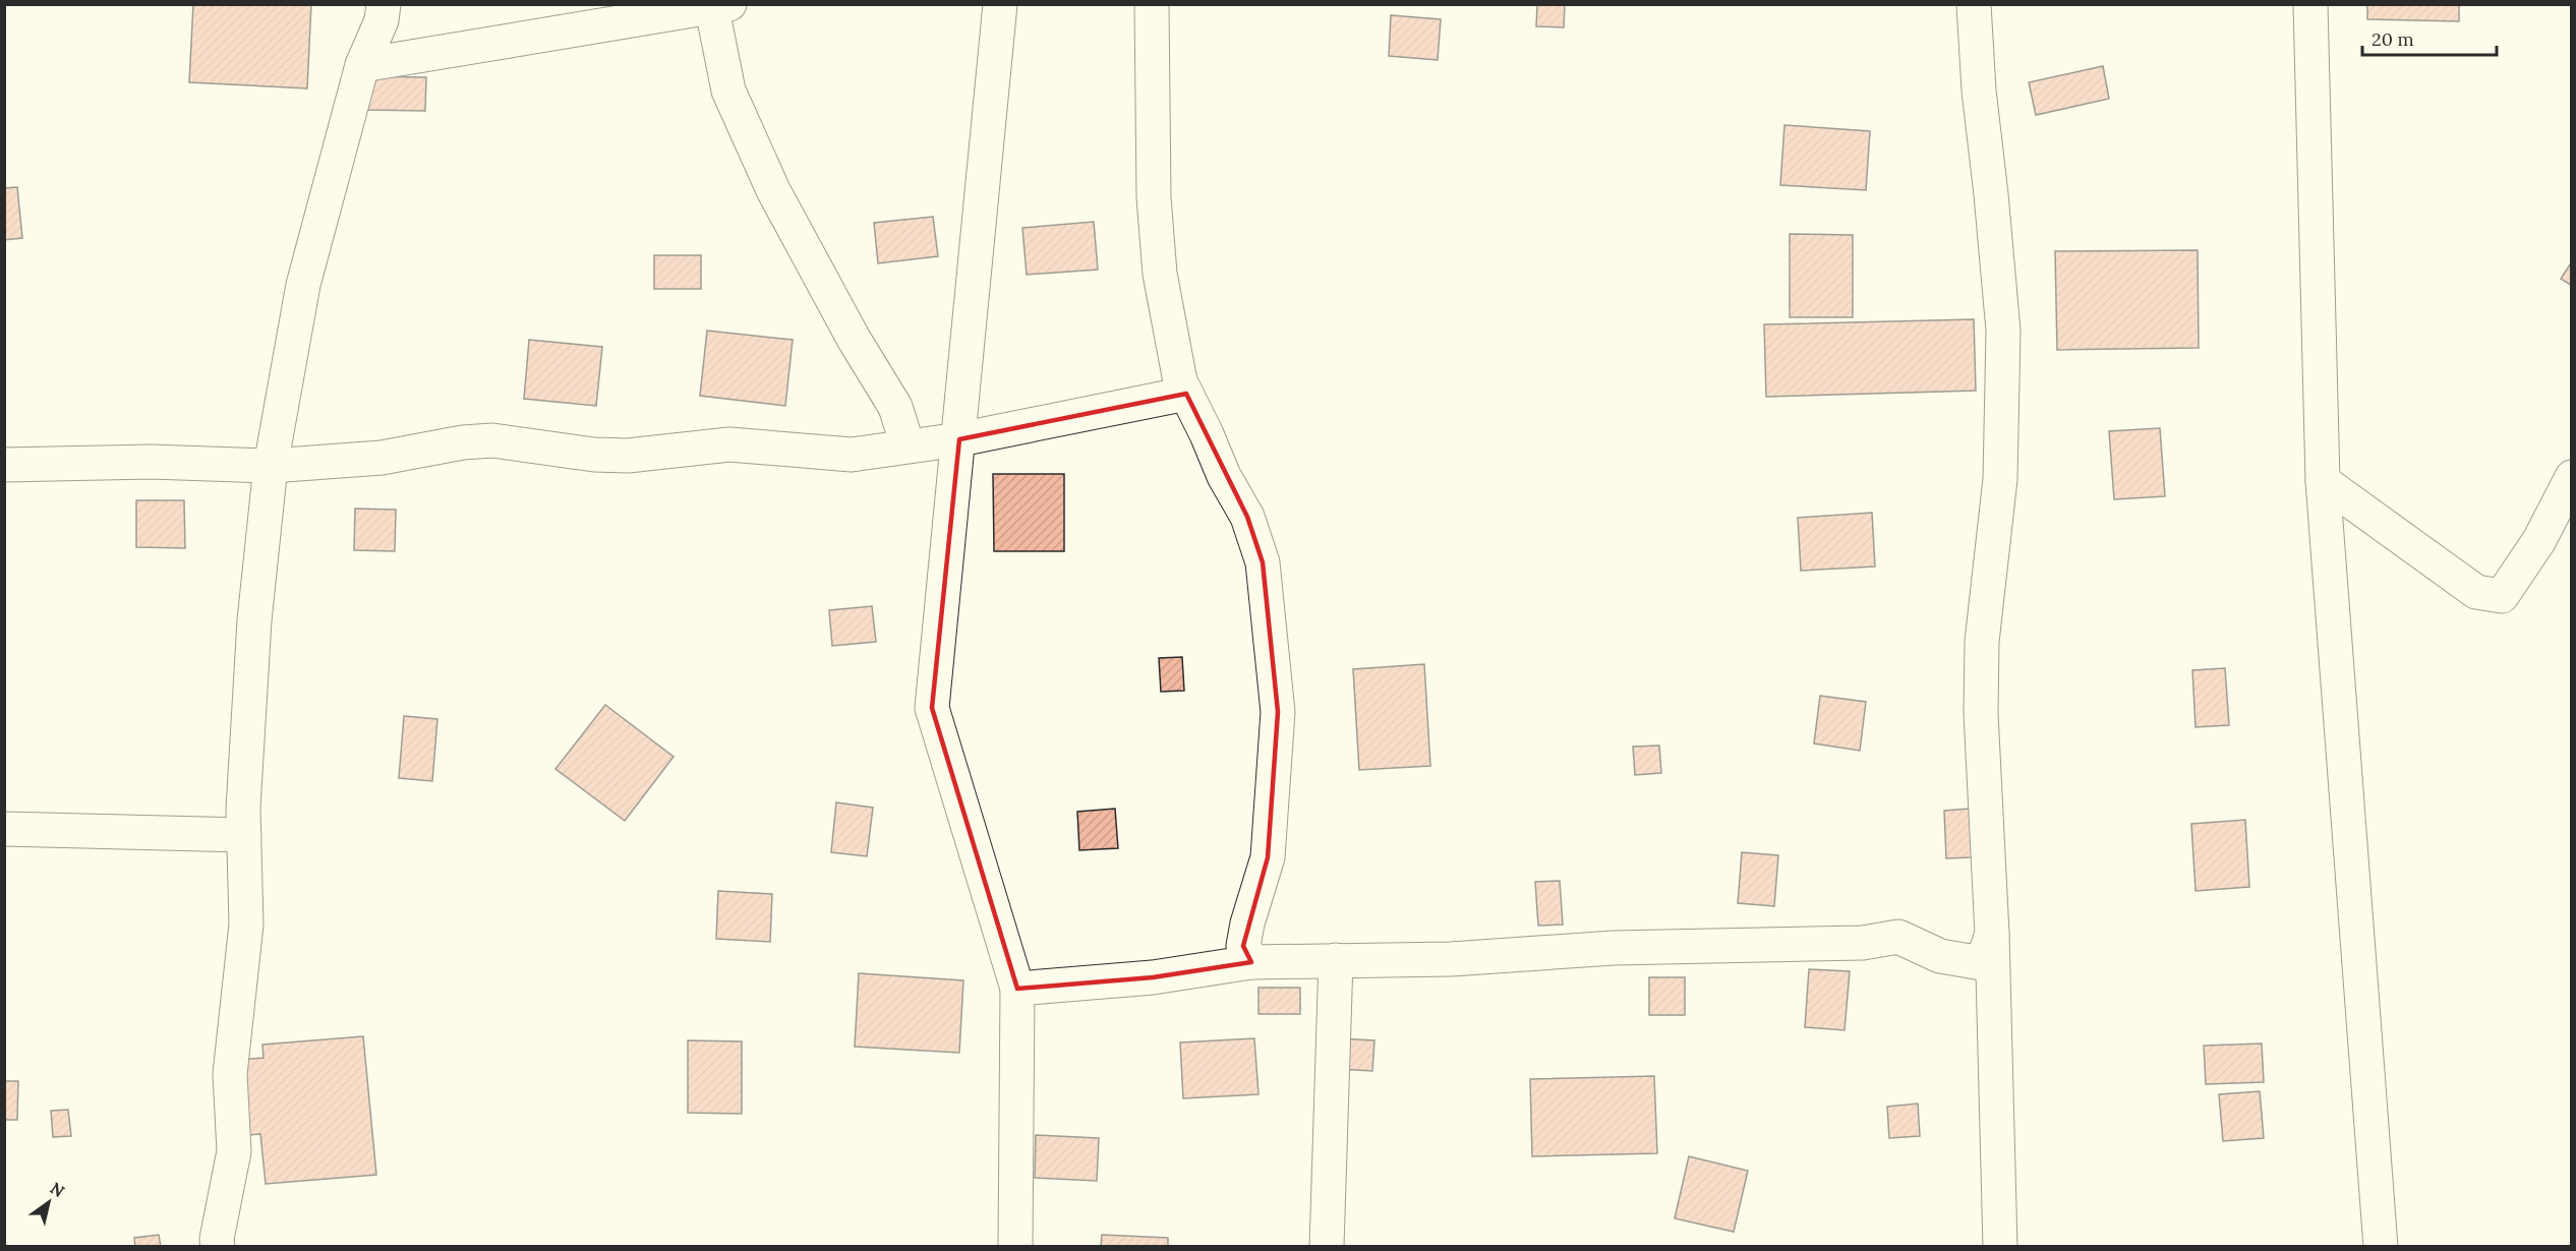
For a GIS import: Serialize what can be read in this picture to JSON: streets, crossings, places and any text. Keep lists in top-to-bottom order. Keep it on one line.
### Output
{"scale_bar":"20 m","north":"top right"}
